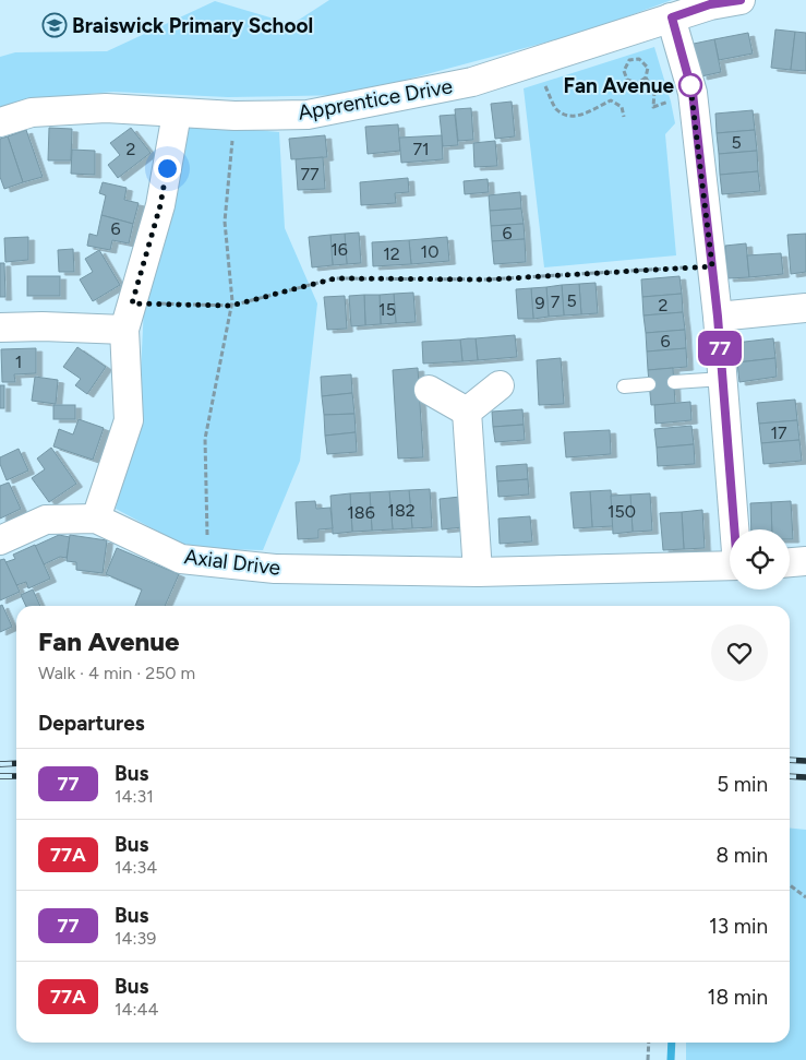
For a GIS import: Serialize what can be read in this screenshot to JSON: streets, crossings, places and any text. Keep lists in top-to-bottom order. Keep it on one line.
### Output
{"streets":{"street":["Apprentice Drive","Axial Drive"]},"places":{"school or university":["Braiswick Primary School"],"other":["Fan Avenue"]},"lines":["bus line 77"],"house_numbers":["5","2","71","77","6","6","16","10","12","5","7","9","2","15","6","1","17","182","150","186"],"page":{"on_map":"77","heading":[["Fan Avenue","Walk · 4 min · 250 m"],"Departures"],"list":[{"mark":"77","name":"Bus","note":"14:31","value":"5 min"},{"mark":"77A","name":"Bus","note":"14:34","value":"8 min"},{"mark":"77","name":"Bus","note":"14:39","value":"13 min"},{"mark":"77A","name":"Bus","note":"14:44","value":"18 min"}]}}
